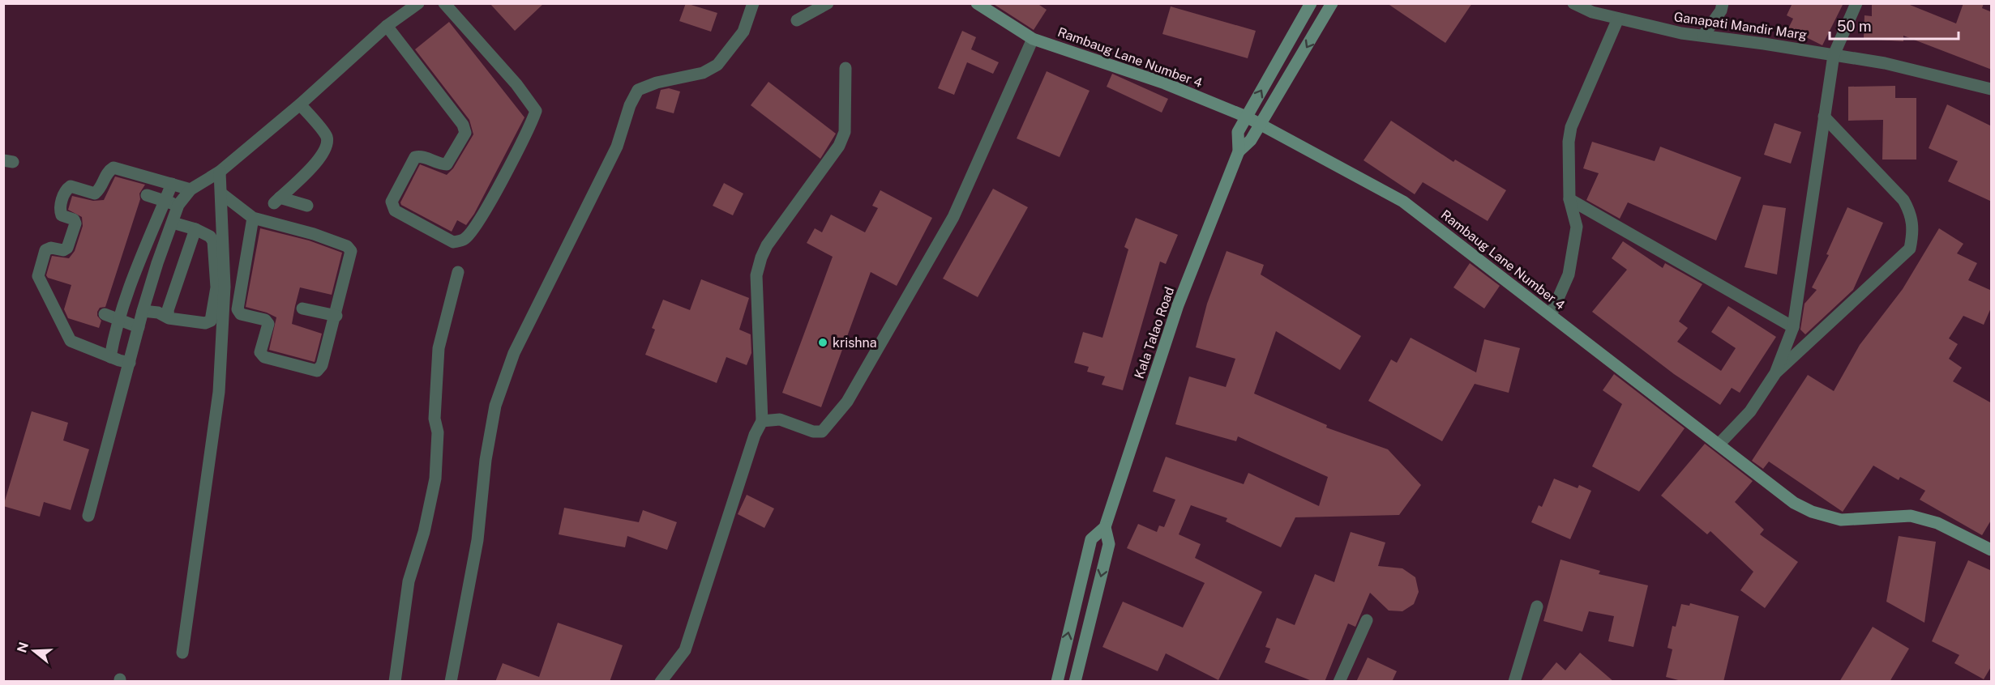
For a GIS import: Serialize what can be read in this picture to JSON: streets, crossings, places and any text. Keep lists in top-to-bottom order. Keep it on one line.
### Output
{"streets":{"street":["Ganapati Mandir Marg","Rambaug Lane Number 4","Kala Talao Road"]},"crossings":[["Rambaug Lane Number 4","Kala Talao Road"]],"places":["krishna"],"scale_bar":"50 m","north":"left"}
